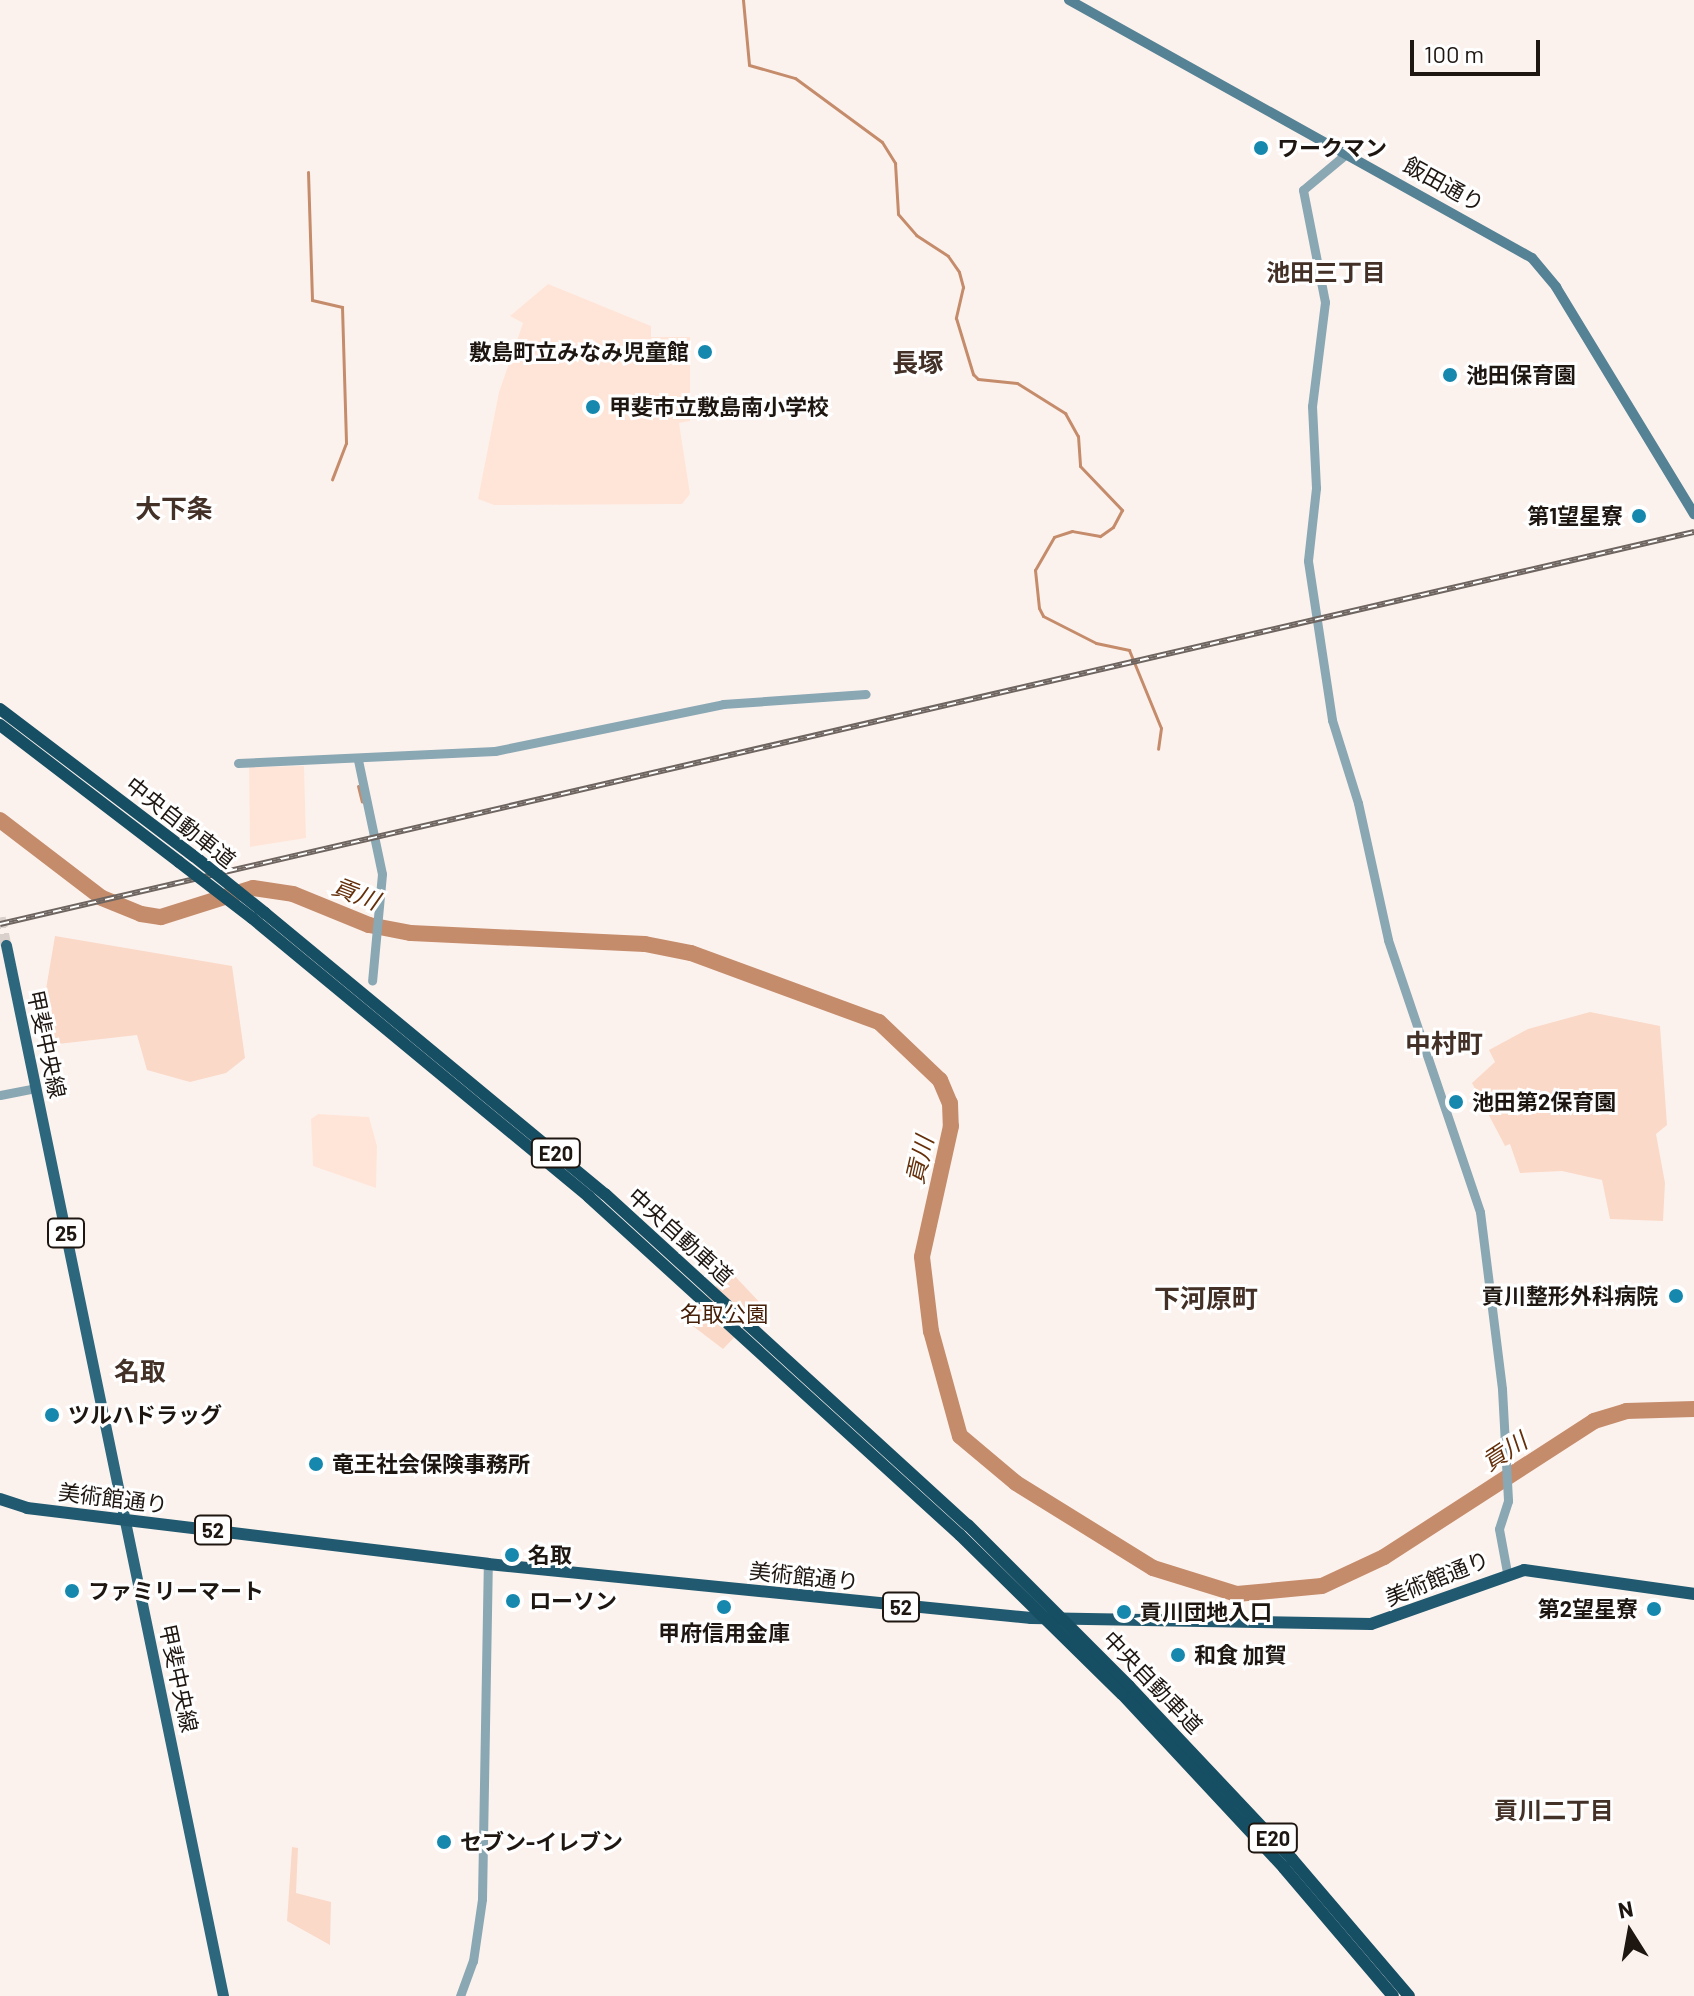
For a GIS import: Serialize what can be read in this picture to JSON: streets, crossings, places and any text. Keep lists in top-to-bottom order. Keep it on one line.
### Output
{"streets":{"highway":["中央自動車道","E20","美術館通り","52"],"main road":["飯田通り","甲斐中央線","25"]},"crossings":[["甲斐中央線","美術館通り"]],"districts":["池田三丁目","長塚","大下条","中村町","下河原町","名取","貢川二丁目"],"water":["貢川"],"parks":["名取公園"],"places":["ワークマン","敷島町立みなみ児童館","池田保育園","甲斐市立敷島南小学校","第1望星寮","池田第2保育園","貢川整形外科病院","ツルハドラッグ","竜王社会保険事務所","名取","ファミリーマート","ローソン","甲府信用金庫","第2望星寮","貢川団地入口","和食 加賀","セブン-イレブン"],"scale_bar":"100 m","north":"top"}
